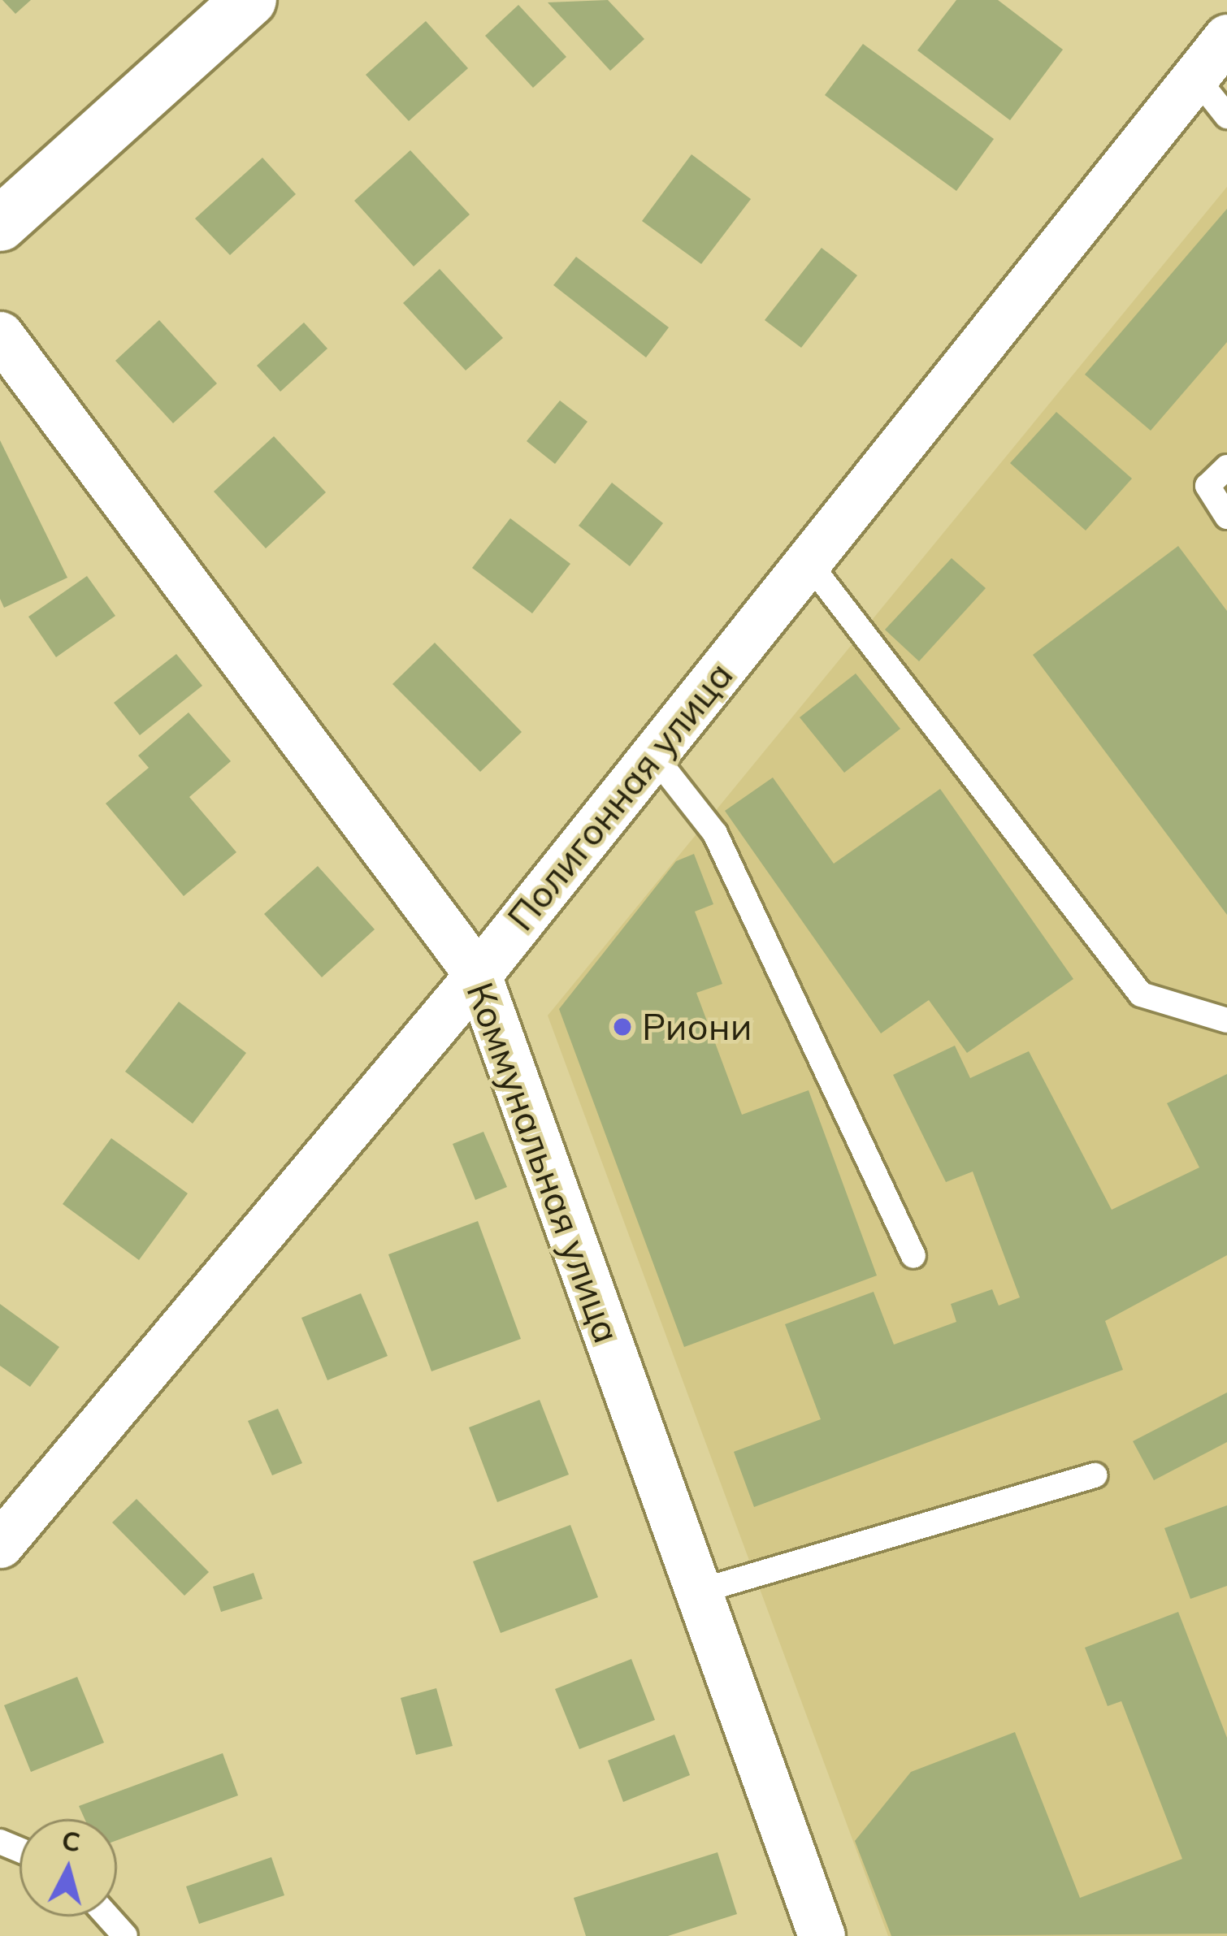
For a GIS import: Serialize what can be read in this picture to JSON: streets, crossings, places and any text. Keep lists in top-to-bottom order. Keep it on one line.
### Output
{"streets":{"street":["Полигонная улица","Коммунальная улица"]},"crossings":[["Полигонная улица","Коммунальная улица"]],"places":["Риони"],"north":"top"}
